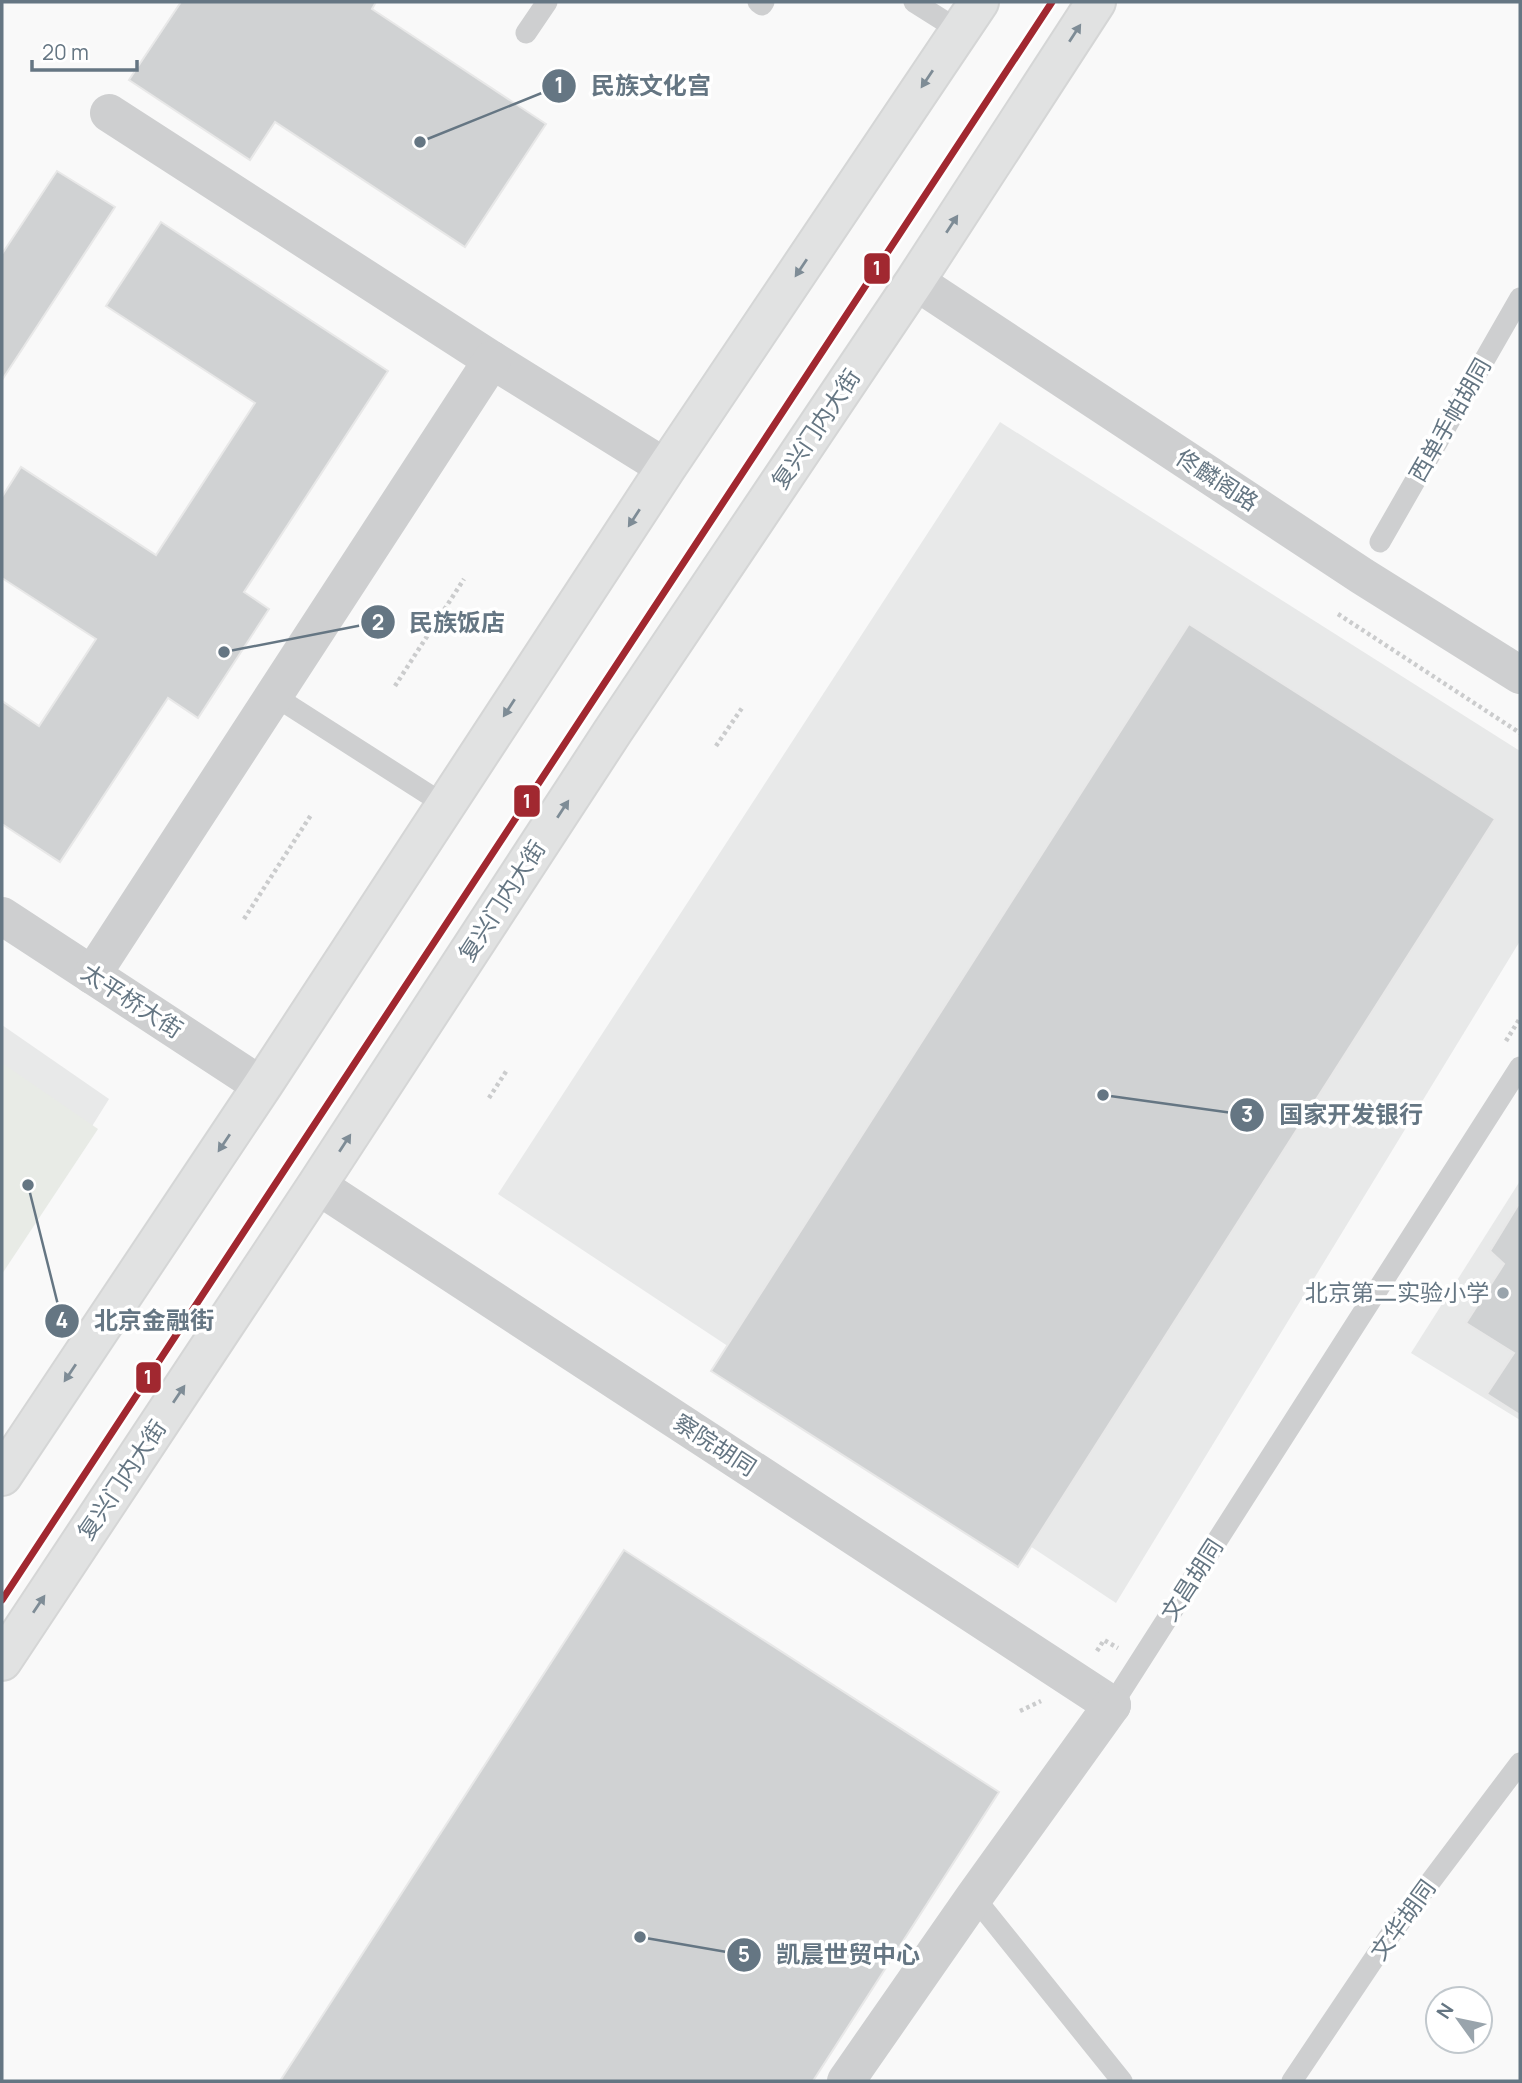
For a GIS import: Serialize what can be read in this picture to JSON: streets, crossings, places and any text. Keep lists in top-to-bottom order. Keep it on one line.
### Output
{"streets":{"highway":["复兴门内大街"],"street":["佟麟阁路","太平桥大街","察院胡同","文昌胡同"],"lane":["西单手帕胡同","文华胡同"]},"crossings":[["复兴门内大街","佟麟阁路"],["复兴门内大街","察院胡同"],["察院胡同","文昌胡同"]],"places":["民族文化宫","民族饭店","国家开发银行","北京金融街","北京第二实验小学","凯晨世贸中心"],"lines":["transit line 1"],"scale_bar":"20 m","north":"top left"}
